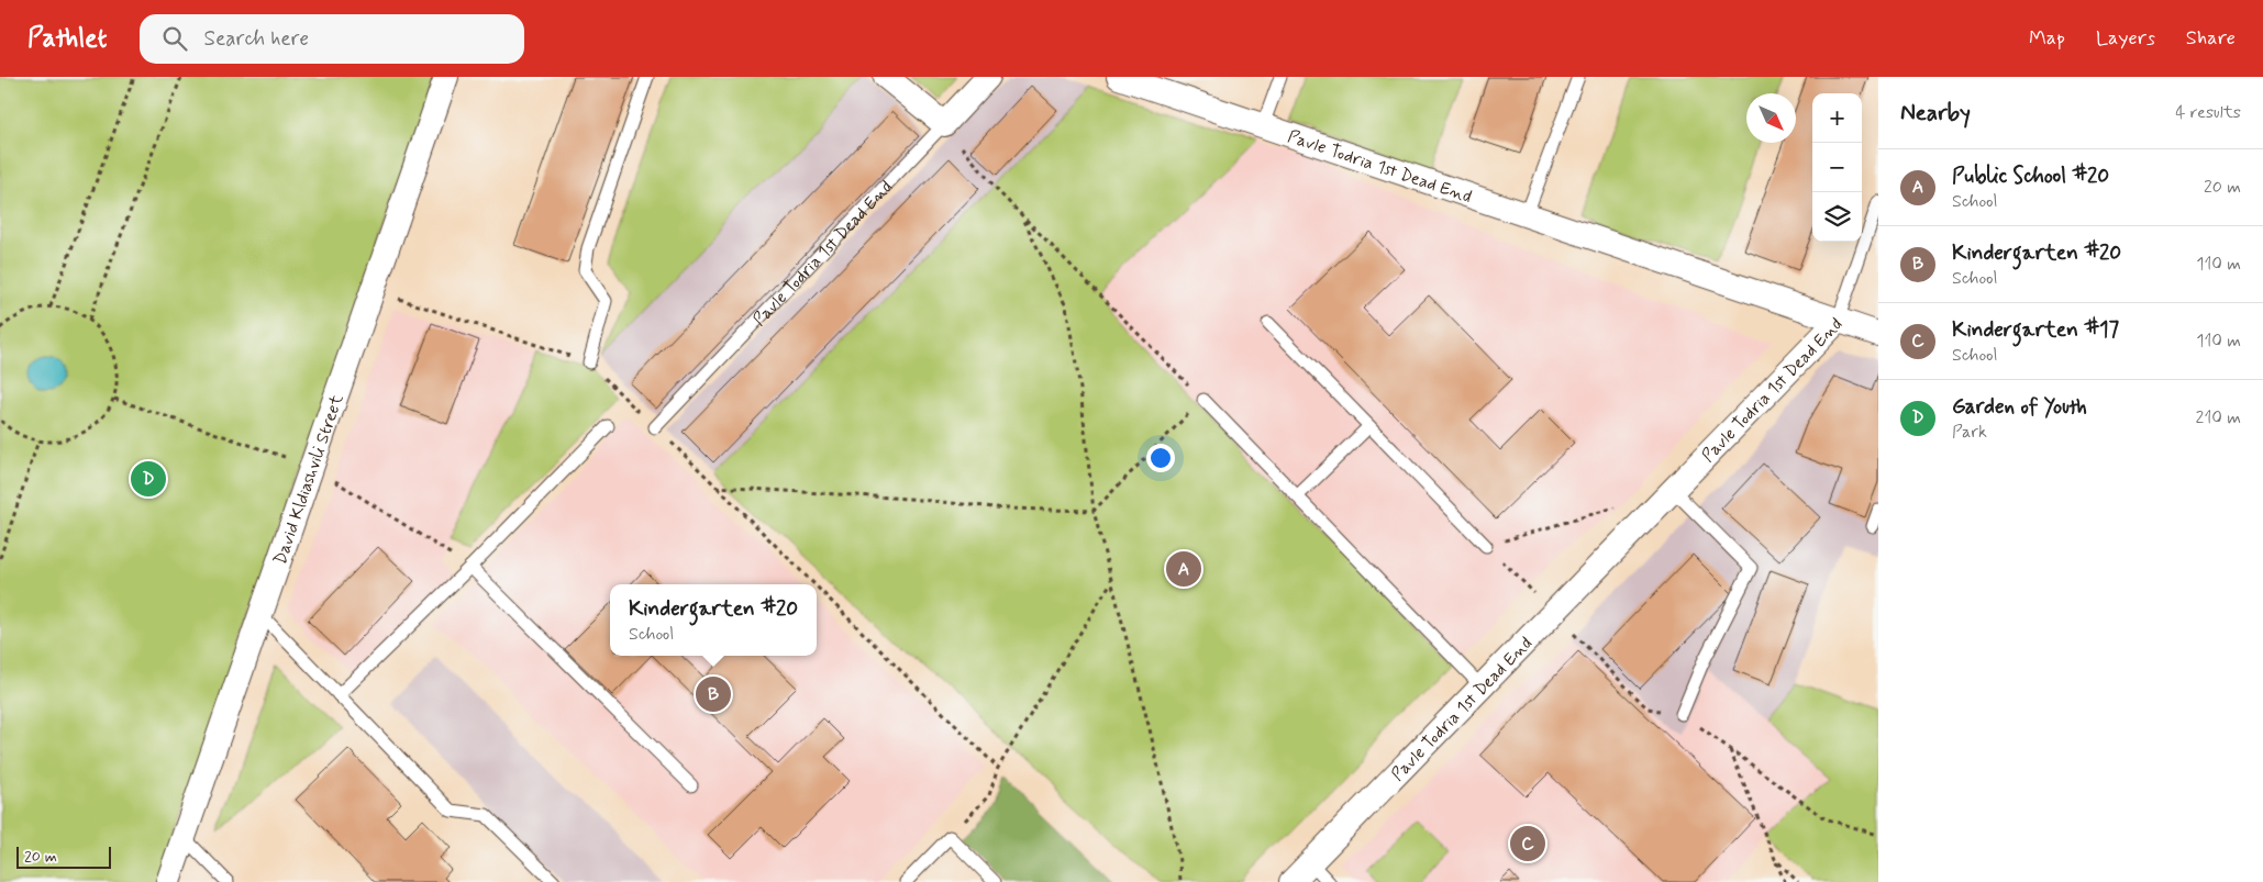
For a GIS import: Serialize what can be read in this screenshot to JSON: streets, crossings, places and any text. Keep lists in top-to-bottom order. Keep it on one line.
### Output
{"streets":{"street":["Pavle Todria 1st Dead End","David Kldiashvili Street"]},"scale_bar":"20 m","north":"bottom right","page":{"header":"Pathlet","search":"Search here","nav":["Map","Layers","Share"],"heading":["Nearby","4 results"],"map_buttons":["+","−"],"list":[{"mark":"A","name":"Public School #20","note":"School","value":"20 m"},{"mark":"B","name":"Kindergarten #20","note":"School","value":"110 m"},{"mark":"C","name":"Kindergarten #17","note":"School","value":"110 m"},{"mark":"D","name":"Garden of Youth","note":"Park","value":"210 m"}],"pins":["D","A","B","C"],"popup":["Kindergarten #20","School"],"scale":"20 m"}}
